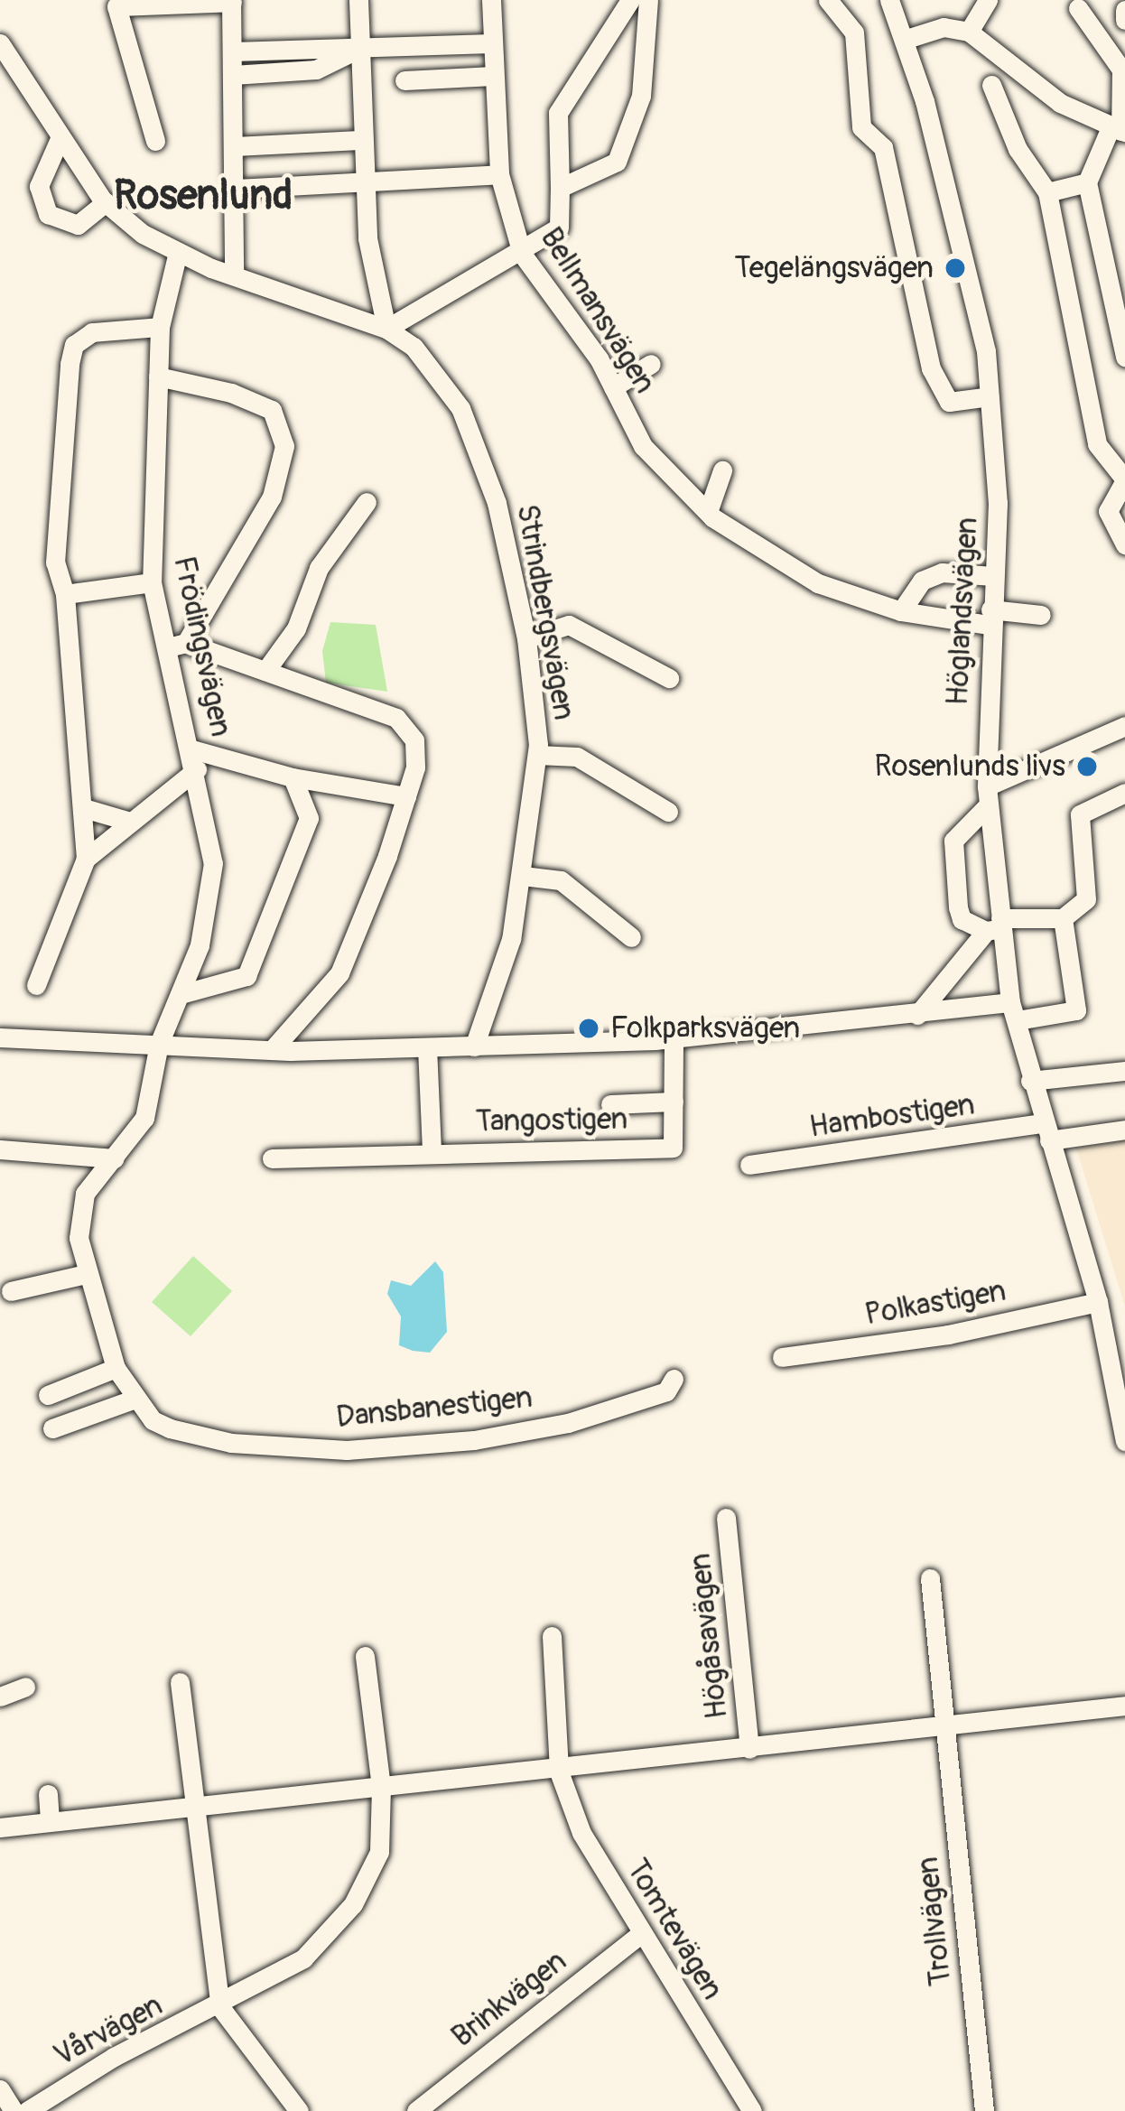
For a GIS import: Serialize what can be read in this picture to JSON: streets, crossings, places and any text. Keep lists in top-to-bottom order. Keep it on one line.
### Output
{"streets":{"street":["Bellmansvägen","Höglandsvägen","Strindbergsvägen","Frödingsvägen","Hambostigen","Tangostigen","Polkastigen","Dansbanestigen","Högåsavägen","Trollvägen","Tomtevägen","Brinkvägen","Vårvägen"]},"crossings":[["Bellmansvägen","Höglandsvägen"],["Höglandsvägen","Hambostigen"],["Höglandsvägen","Polkastigen"],["Strindbergsvägen","Frödingsvägen"],["Frödingsvägen","Dansbanestigen"],["Högåsavägen","Trollvägen"],["Högåsavägen","Tomtevägen"],["Högåsavägen","Vårvägen"],["Tomtevägen","Brinkvägen"]],"districts":["Rosenlund"],"places":["Tegelängsvägen","Rosenlunds livs","Folkparksvägen"]}
